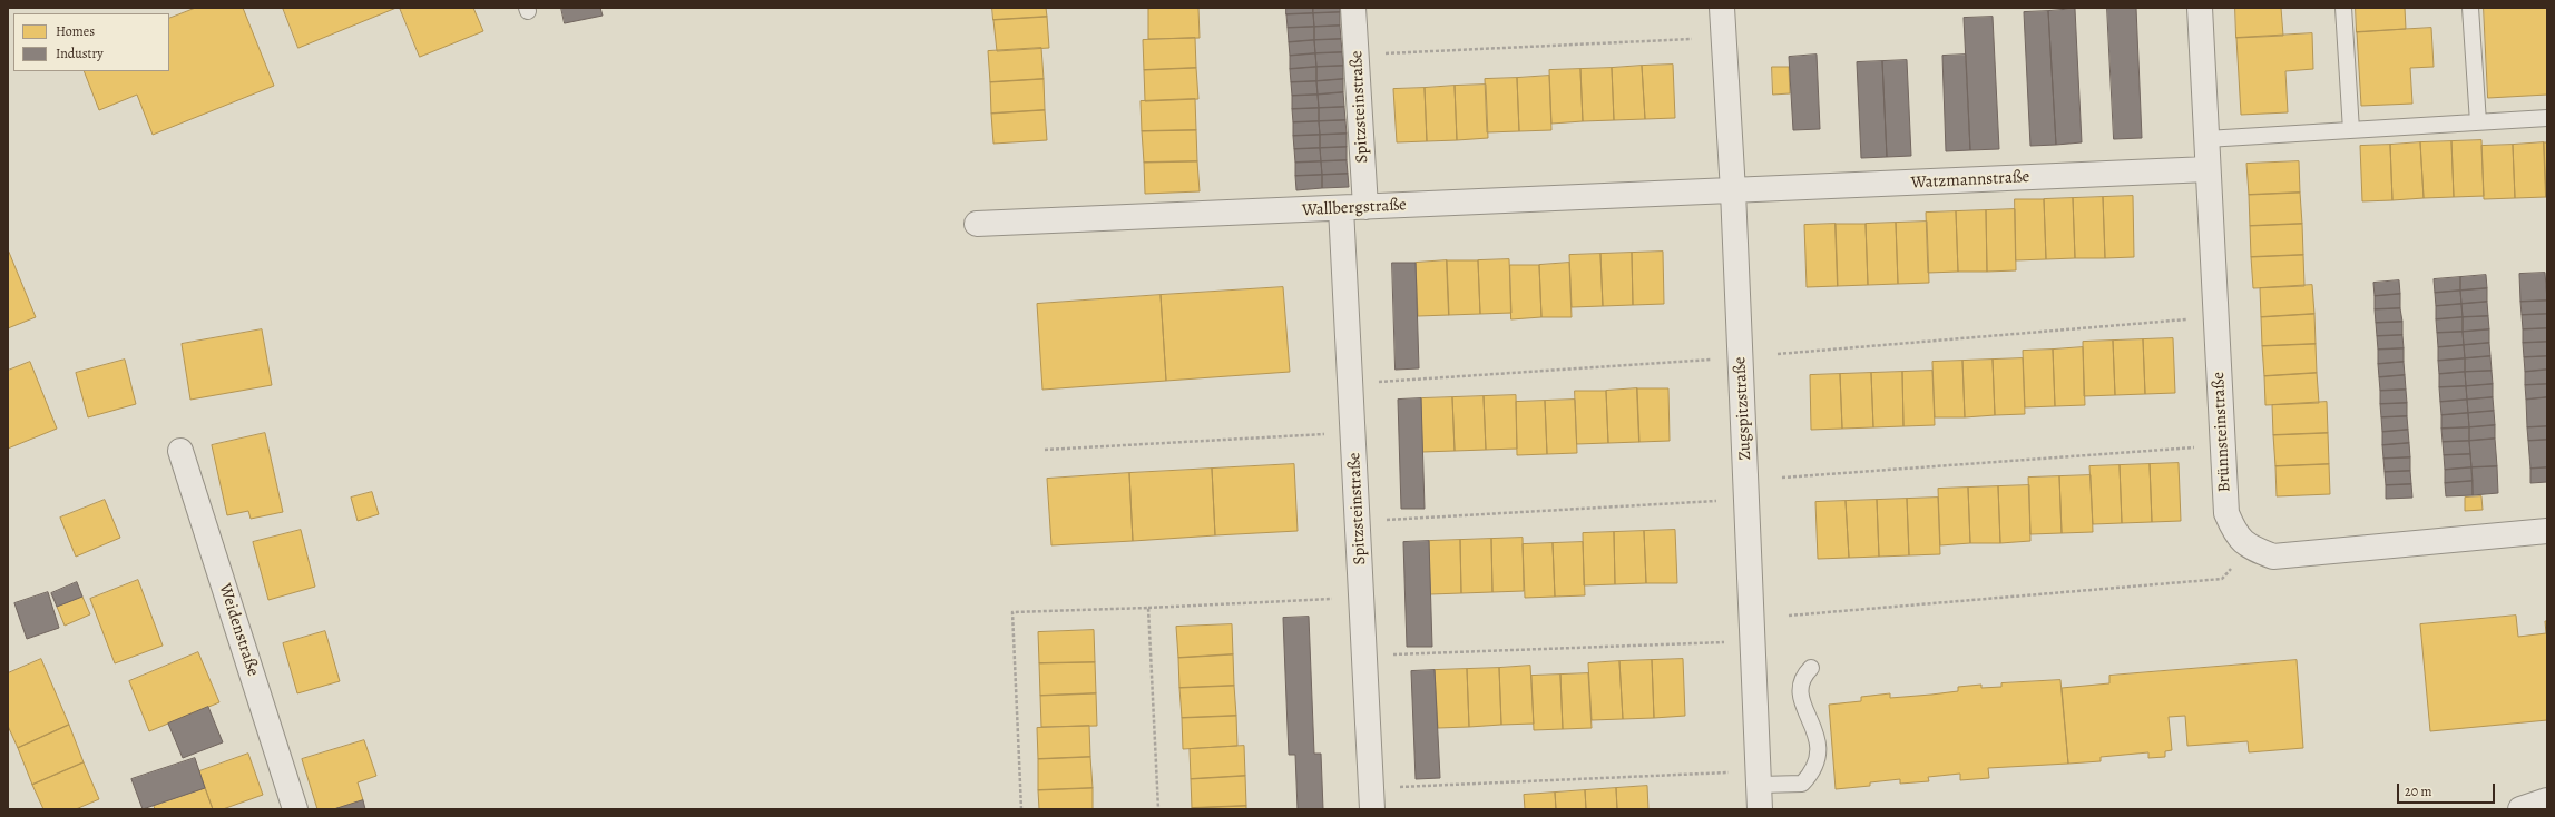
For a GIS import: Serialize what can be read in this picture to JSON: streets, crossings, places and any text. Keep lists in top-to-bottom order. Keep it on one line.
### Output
{"streets":{"street":["Spitzsteinstraße","Watzmannstraße","Wallbergstraße","Zugspitzstraße","Brünnsteinstraße","Weidenstraße"]},"crossings":[["Spitzsteinstraße","Wallbergstraße"],["Watzmannstraße","Wallbergstraße"],["Watzmannstraße","Zugspitzstraße"],["Watzmannstraße","Brünnsteinstraße"],["Wallbergstraße","Zugspitzstraße"]],"legend":["Homes","Industry"],"scale_bar":"20 m"}
